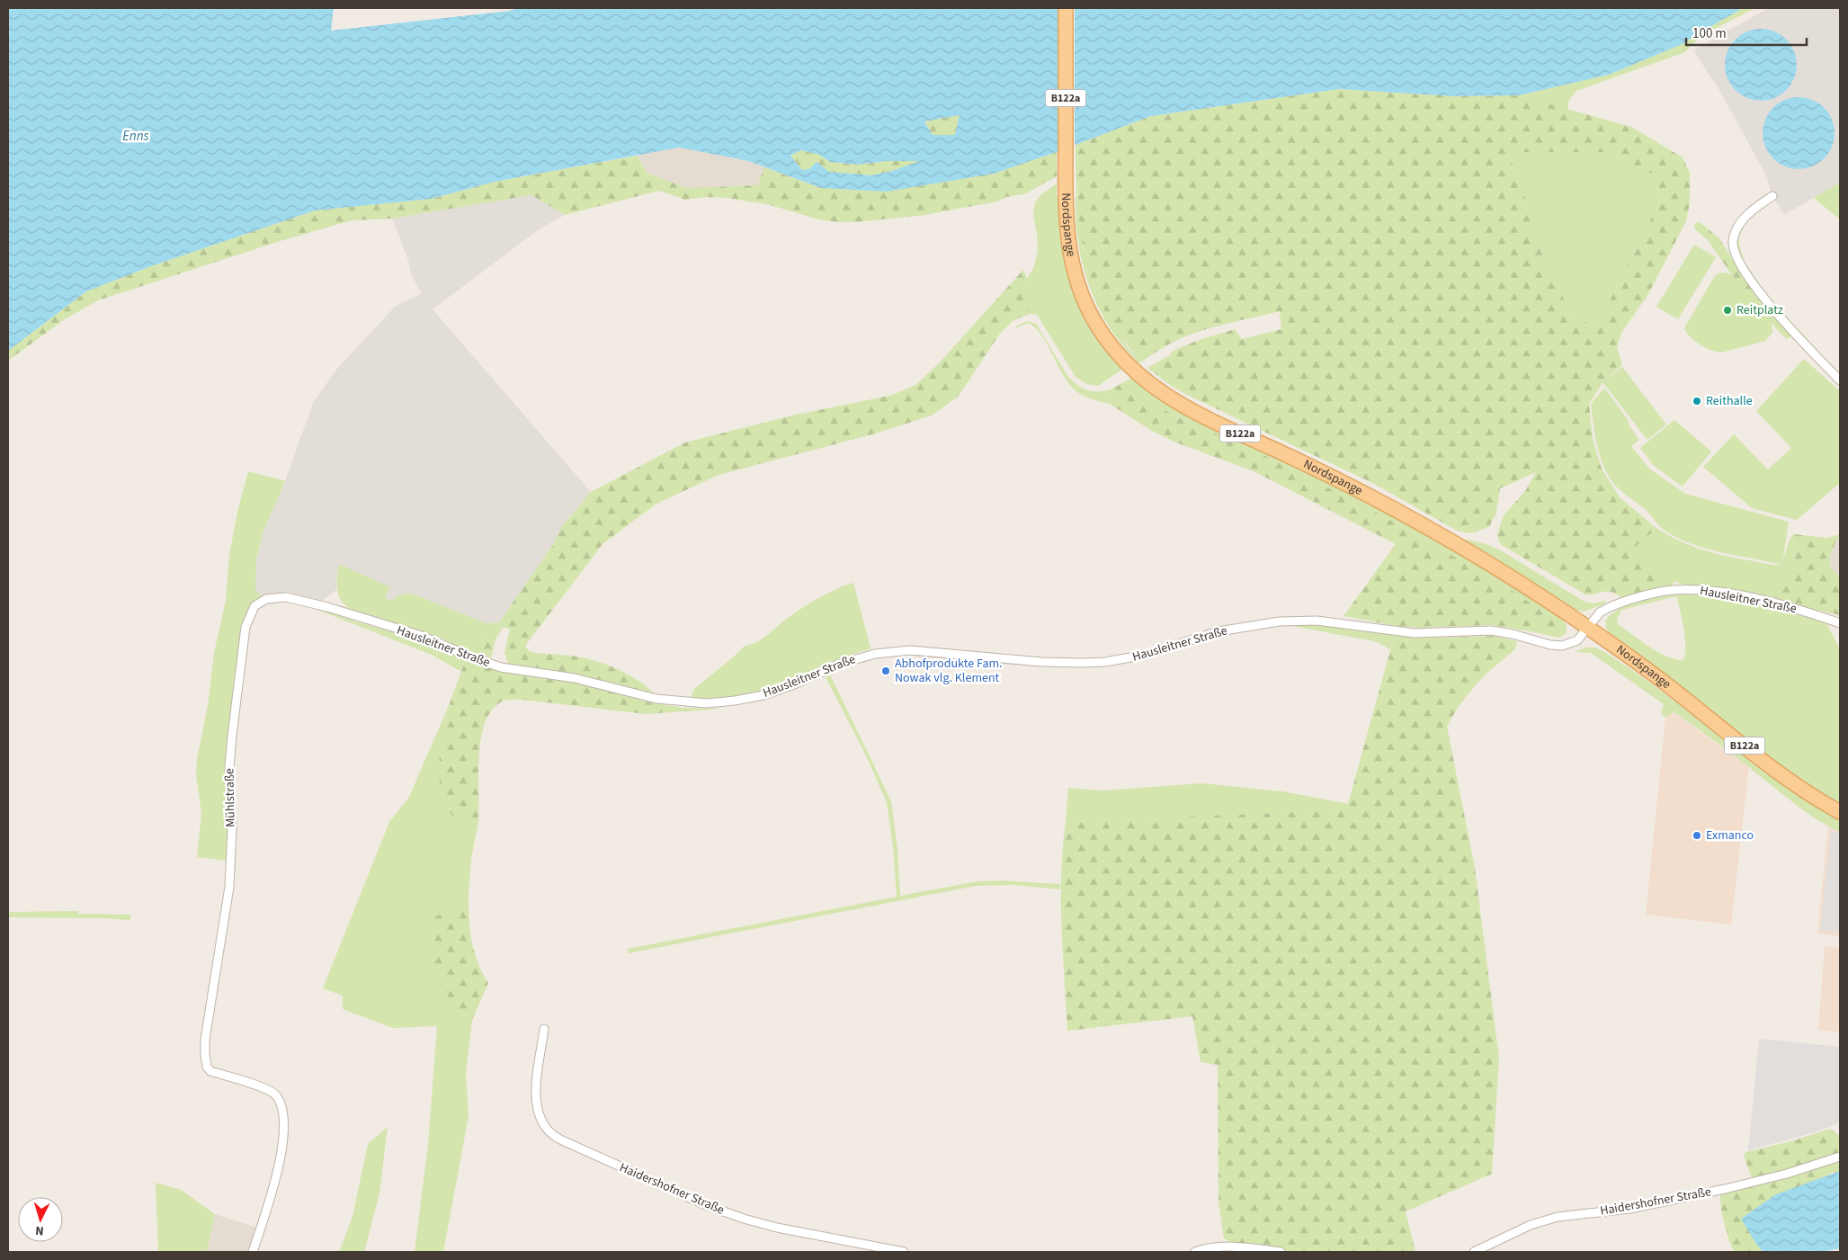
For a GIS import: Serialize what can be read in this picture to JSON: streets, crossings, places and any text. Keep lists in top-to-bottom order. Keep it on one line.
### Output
{"streets":{"main road":["B122a","Nordspange"],"street":["Hausleitner Straße","Mühlstraße","Haidershofner Straße"]},"crossings":[["Nordspange","Hausleitner Straße"],["Hausleitner Straße","Mühlstraße"]],"water":["Enns"],"places":["Reitplatz","Reithalle","Abhofprodukte Fam. Nowak vlg. Klement","Exmanco"],"scale_bar":"100 m","north":"bottom"}
